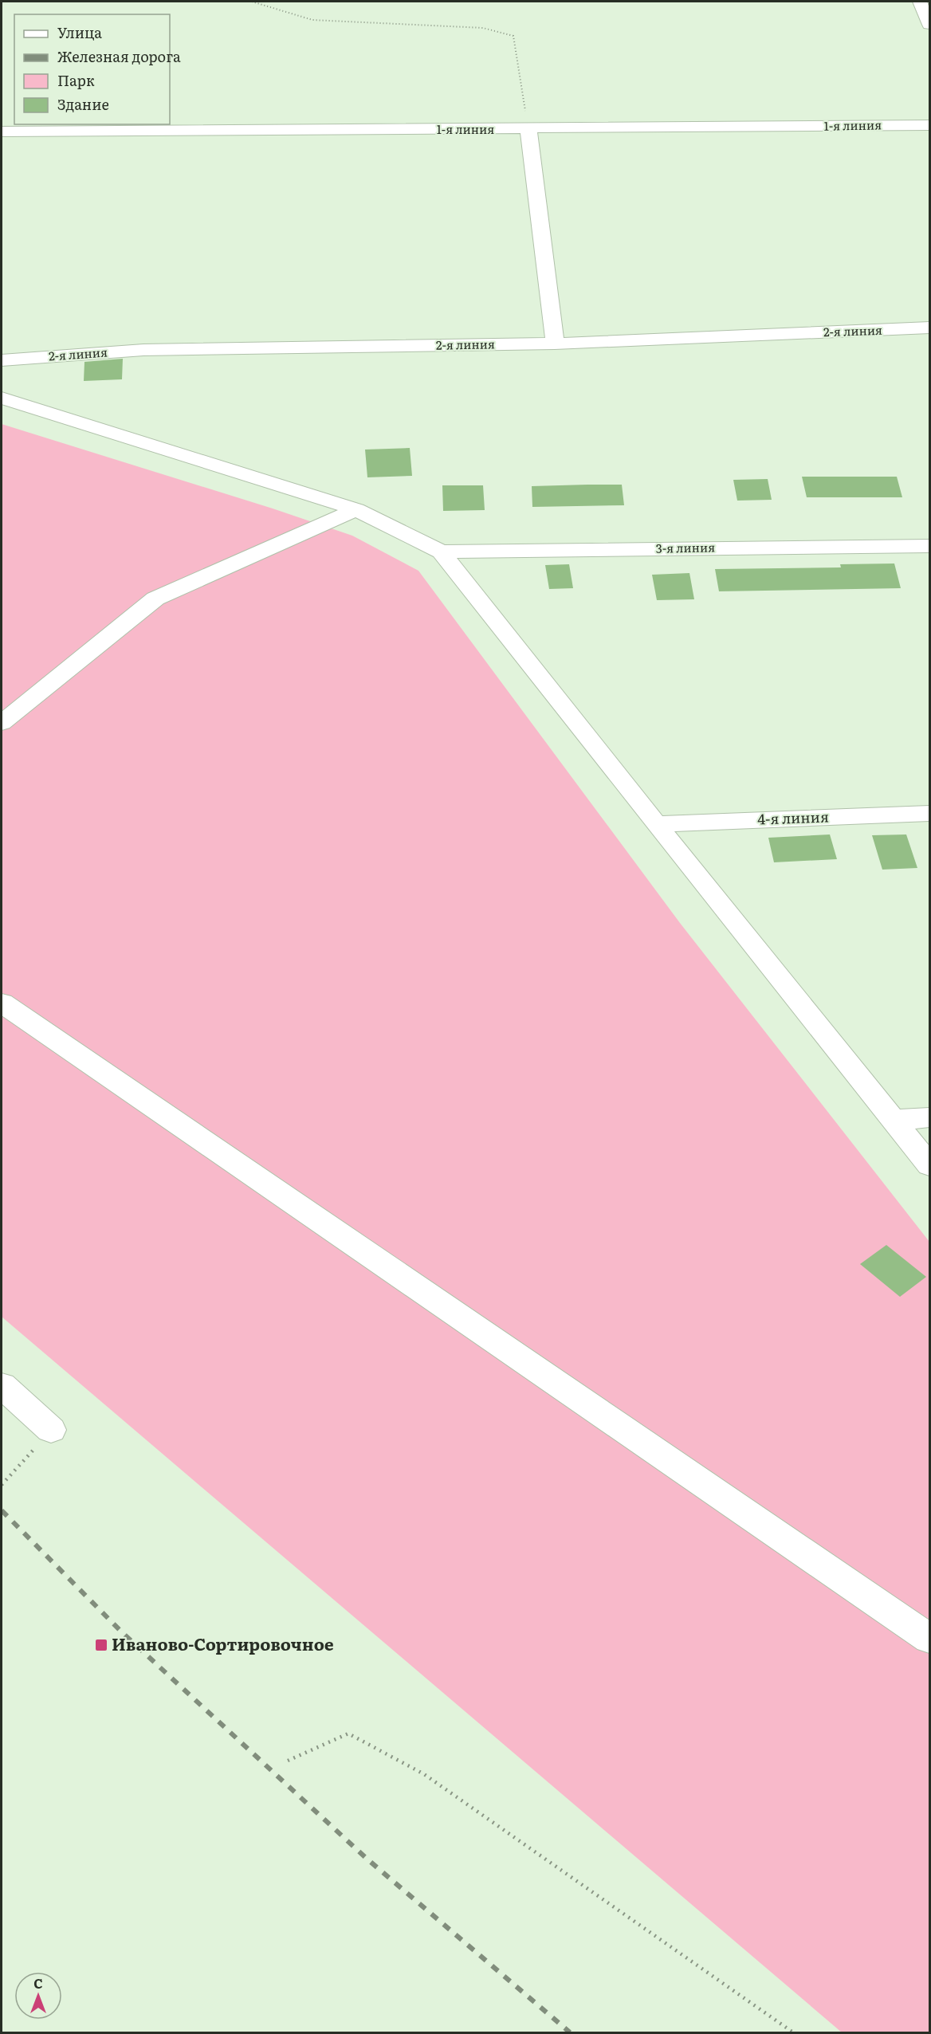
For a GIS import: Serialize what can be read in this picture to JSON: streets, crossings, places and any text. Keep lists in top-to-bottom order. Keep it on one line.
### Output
{"streets":{"street":["1-я линия","2-я линия","3-я линия","4-я линия"]},"places":{"transit":["Иваново-Сортировочное"]},"legend":["Улица","Железная дорога","Парк","Здание"],"north":"top"}
